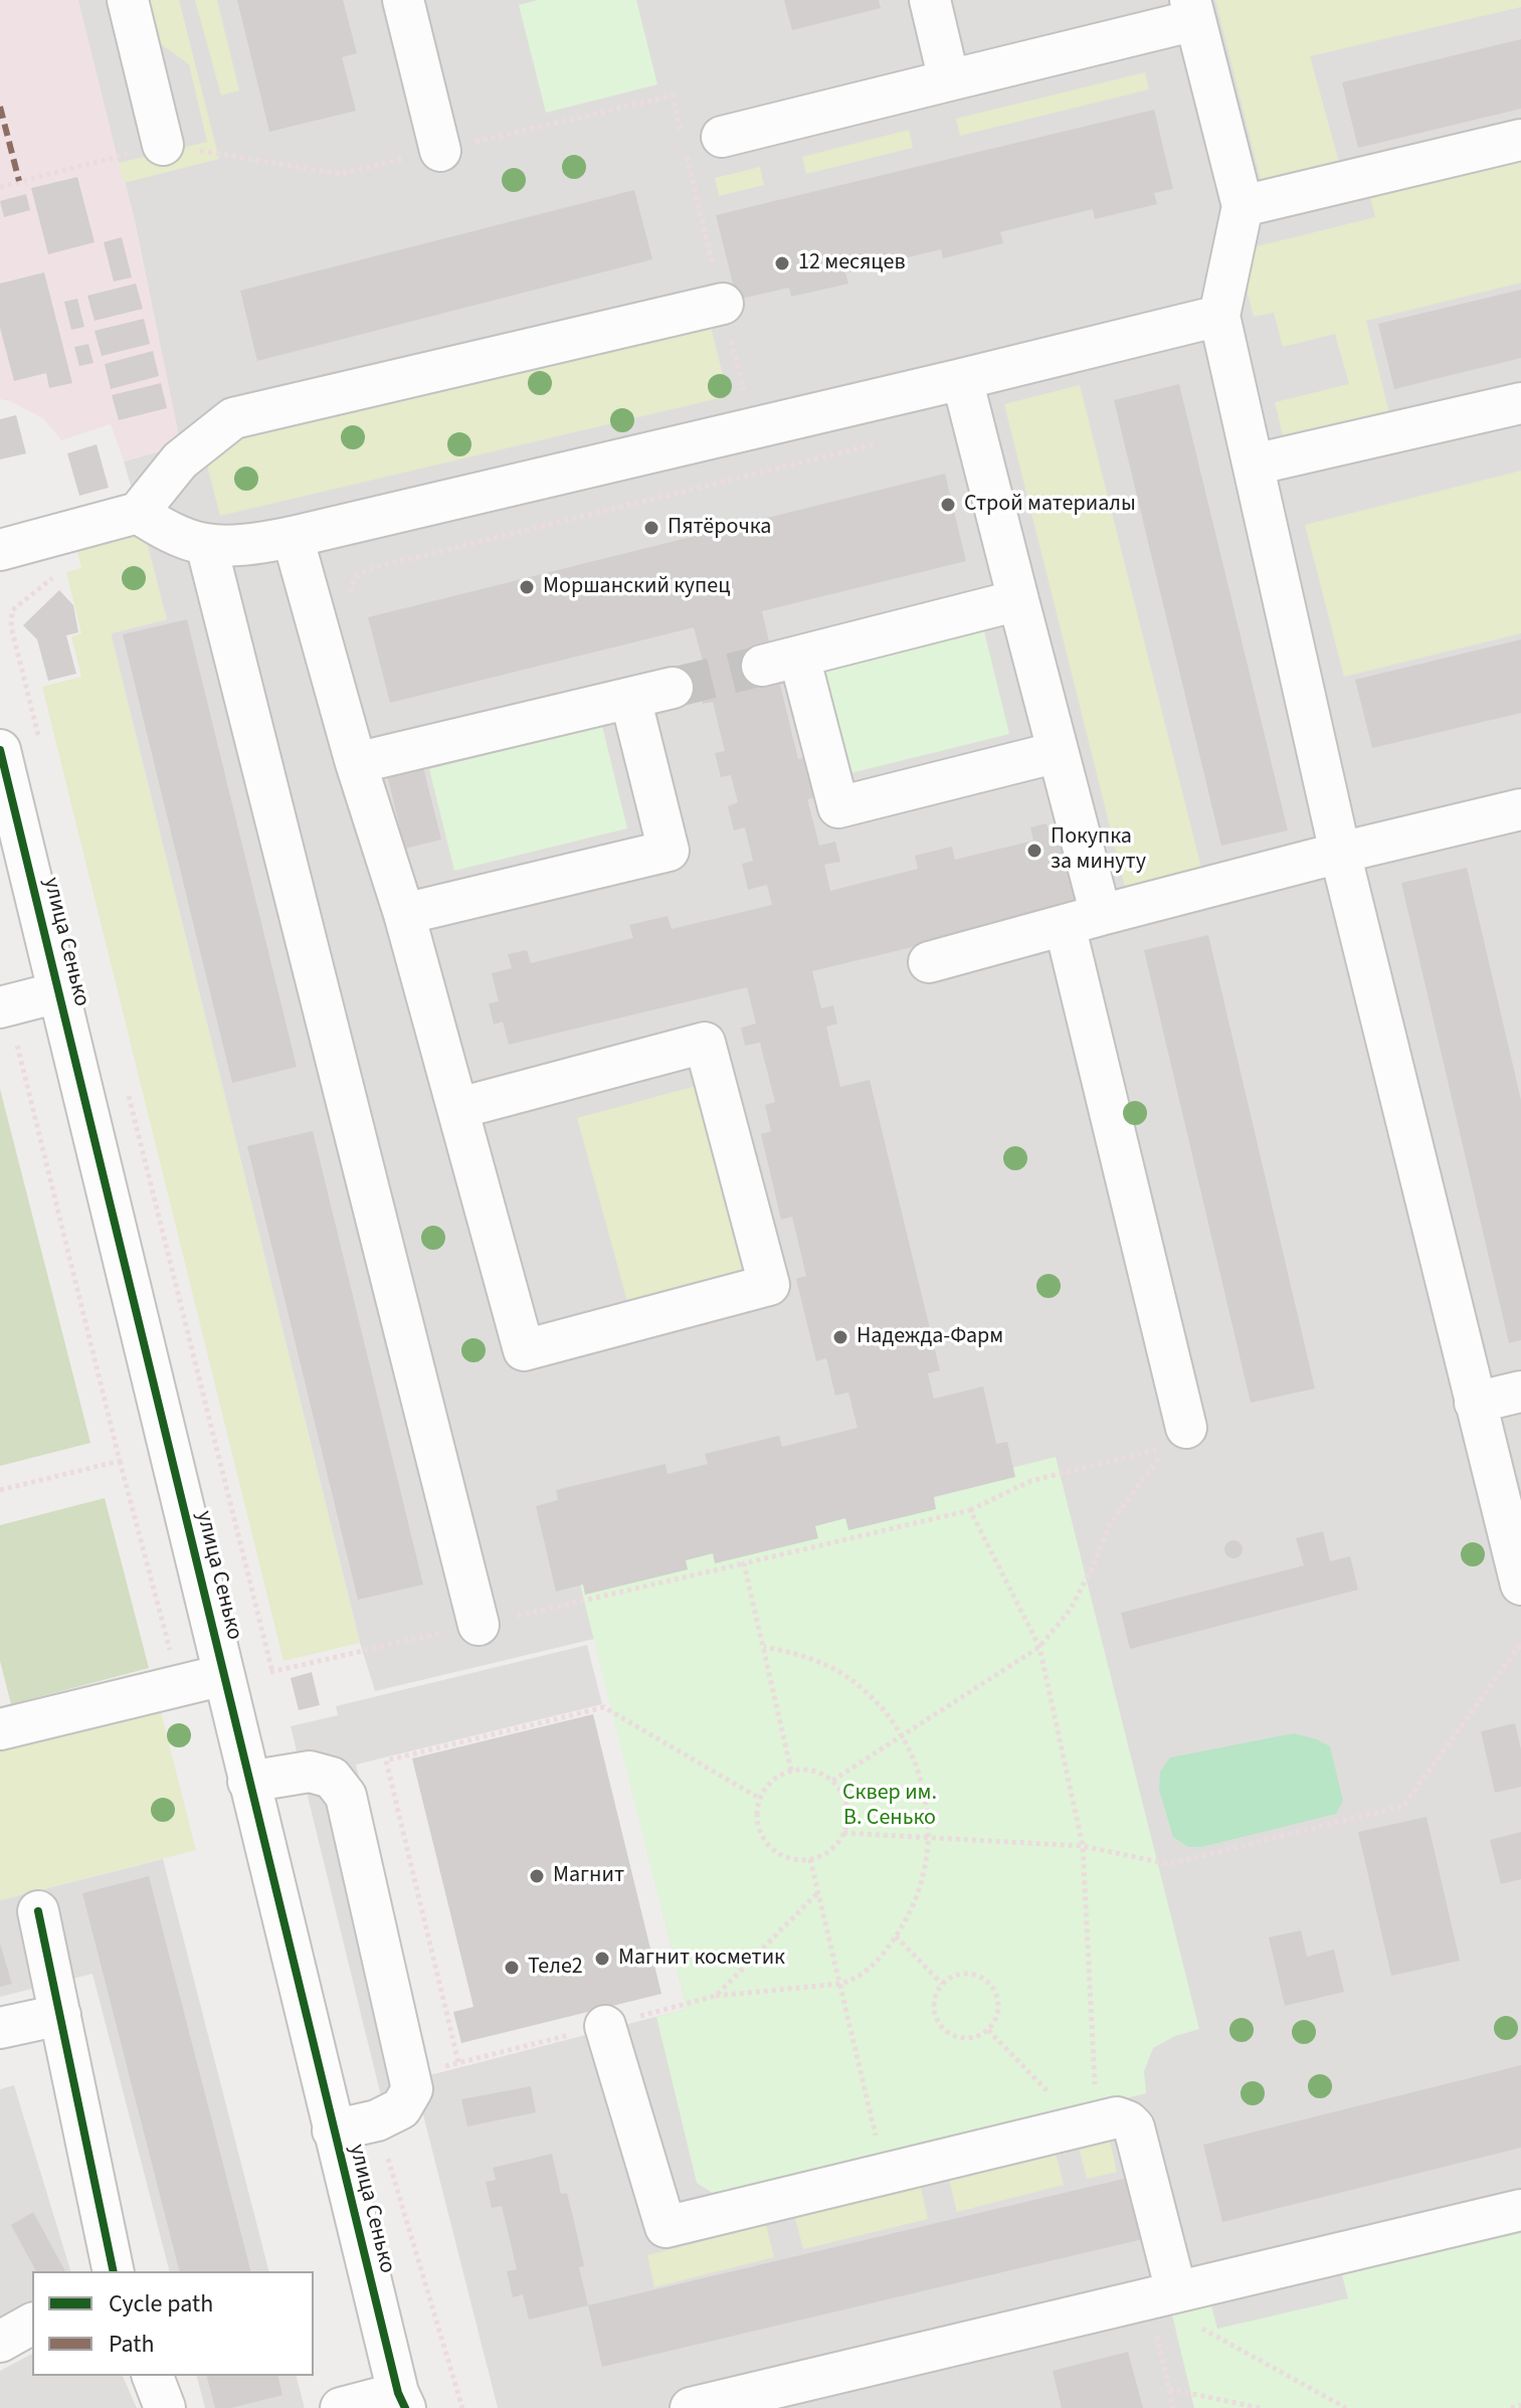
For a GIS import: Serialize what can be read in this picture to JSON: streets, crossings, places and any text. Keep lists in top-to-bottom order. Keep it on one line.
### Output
{"streets":{"street":["улица Сенько"]},"parks":["Сквер им. В. Сенько"],"places":["12 месяцев","Строй материалы","Пятёрочка","Моршанский купец","Покупка за минуту","Надежда-Фарм","Магнит","Магнит косметик","Теле2"],"legend":["Cycle path","Path"]}
